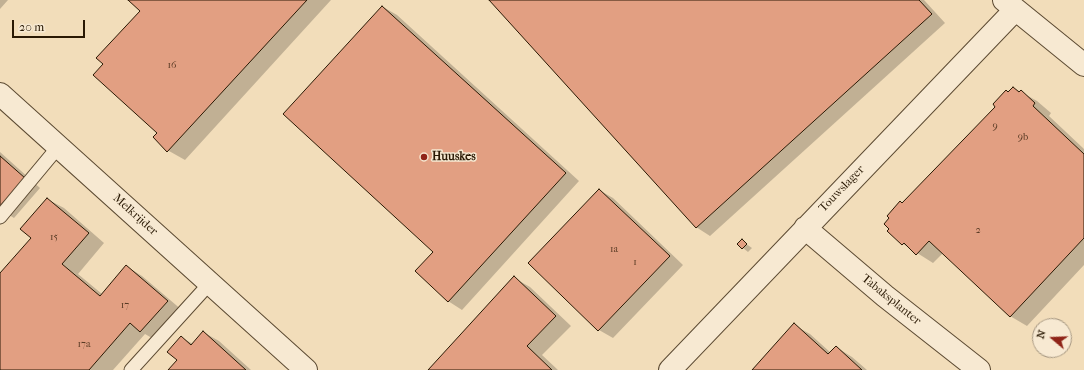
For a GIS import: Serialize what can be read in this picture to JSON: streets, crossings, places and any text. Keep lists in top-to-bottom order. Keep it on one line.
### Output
{"streets":{"street":["Touwslager","Melkrijder","Tabaksplanter"]},"crossings":[["Touwslager","Tabaksplanter"]],"places":["Huuskes"],"house_numbers":["16","9","9b","2","15","1a","1","17","17a"],"scale_bar":"20 m","north":"left"}
